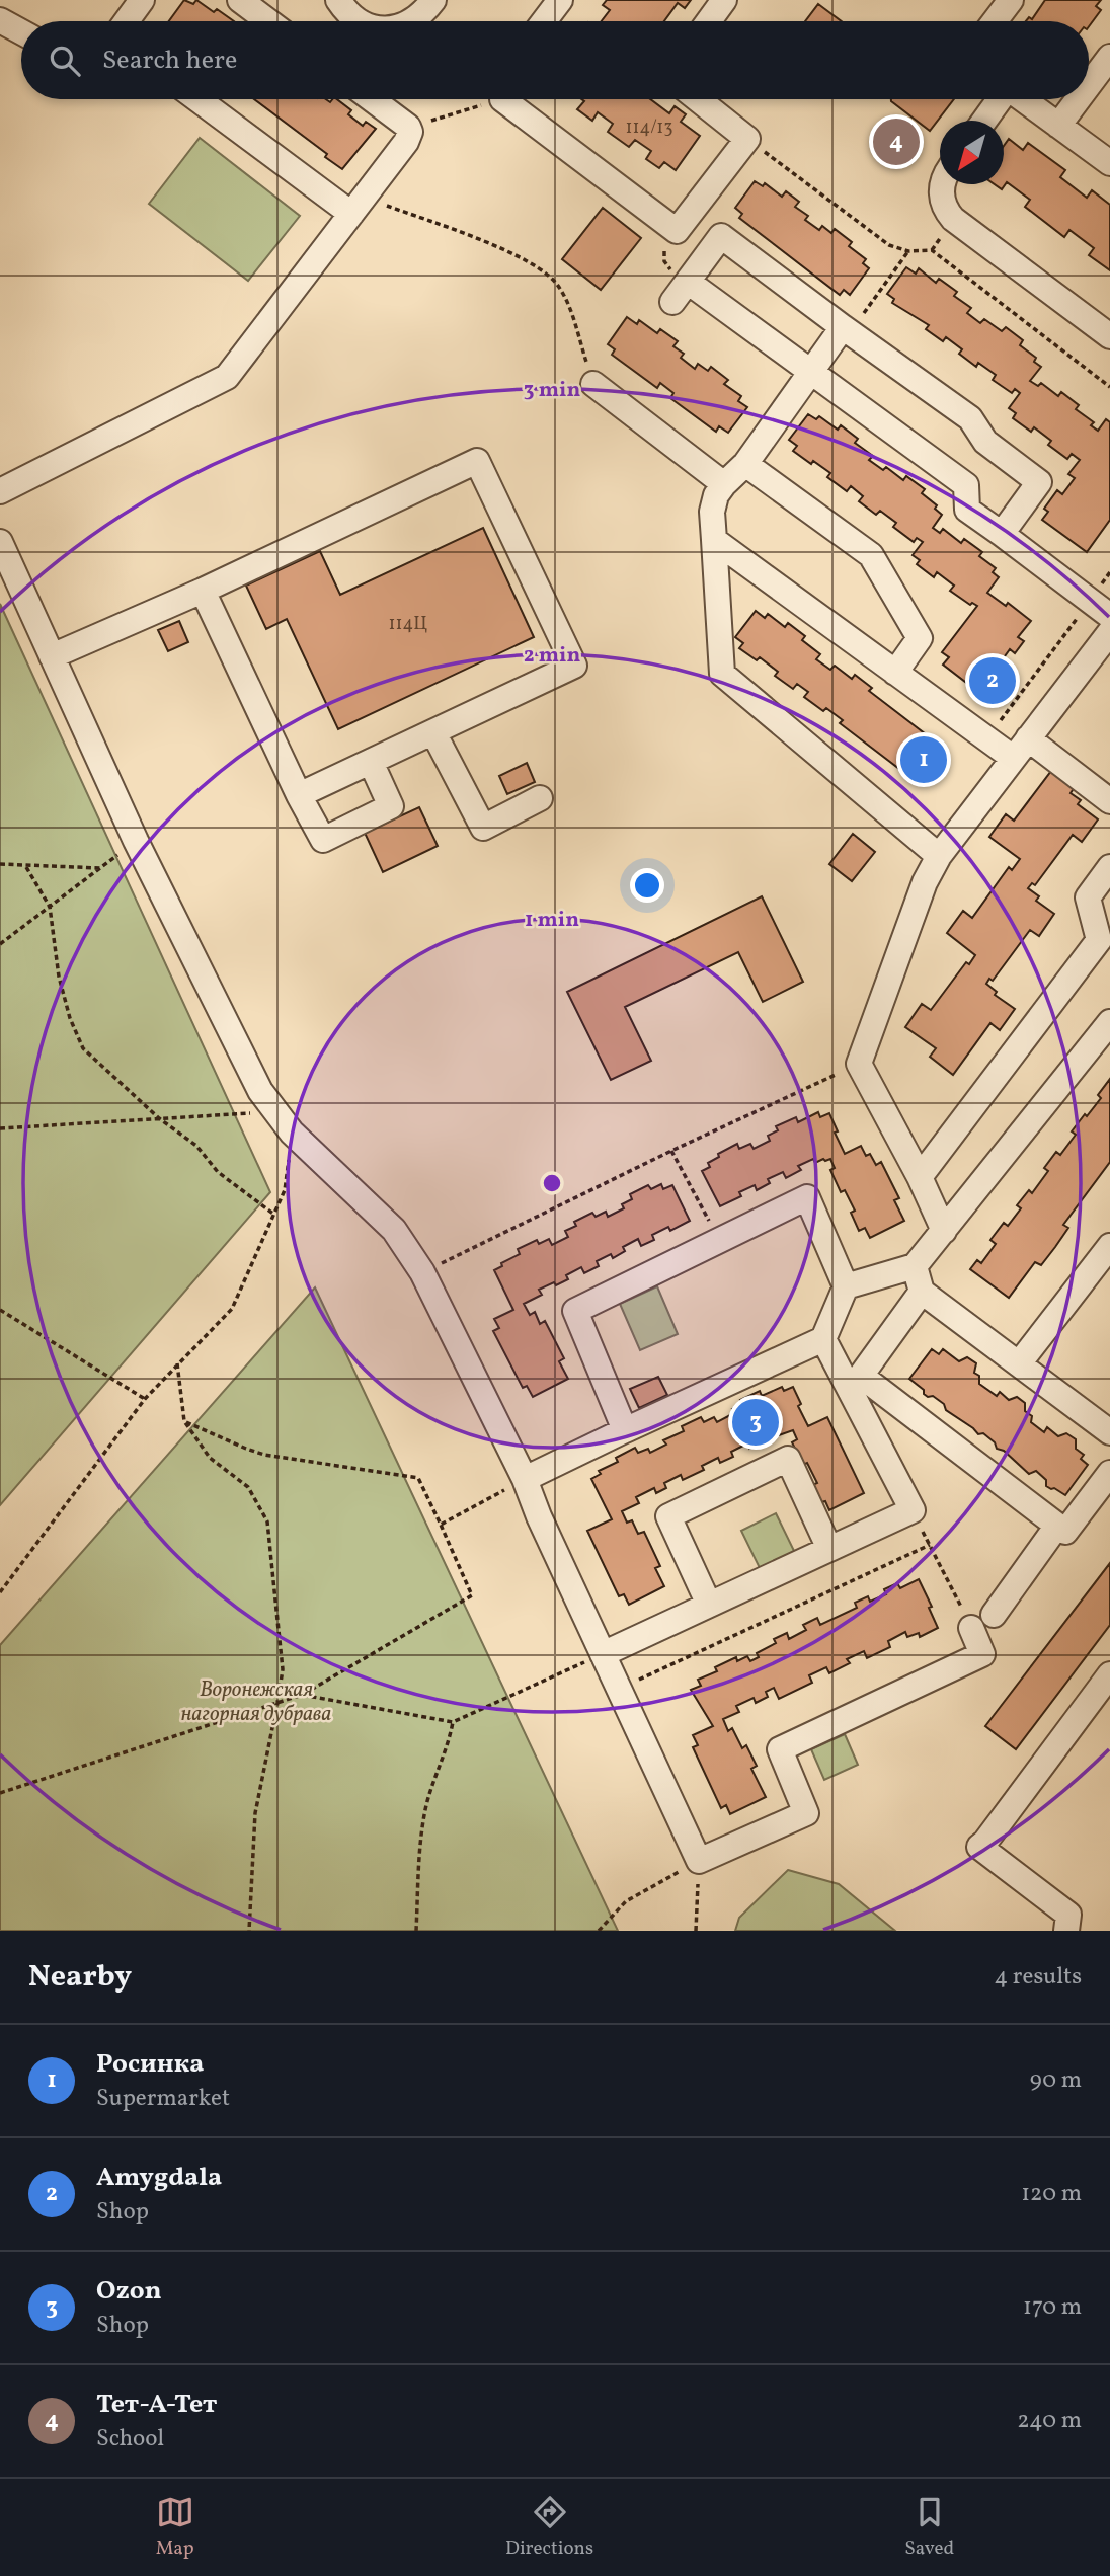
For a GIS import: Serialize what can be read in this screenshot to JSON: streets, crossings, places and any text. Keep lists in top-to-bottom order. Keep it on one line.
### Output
{"parks":["Воронежская нагорная дубрава"],"house_numbers":["114/13","114Ц"],"north":"bottom left","page":{"search":"Search here","pins":["4","2","1","3"],"heading":["Nearby","4 results"],"list":[{"mark":"1","name":"Росинка","note":"Supermarket","value":"90 m"},{"mark":"2","name":"Amygdala","note":"Shop","value":"120 m"},{"mark":"3","name":"Ozon","note":"Shop","value":"170 m"},{"mark":"4","name":"Тет-А-Тет","note":"School","value":"240 m"}],"nav":["Map","Directions","Saved"]},"rings":["3 min","2 min","1 min"]}
